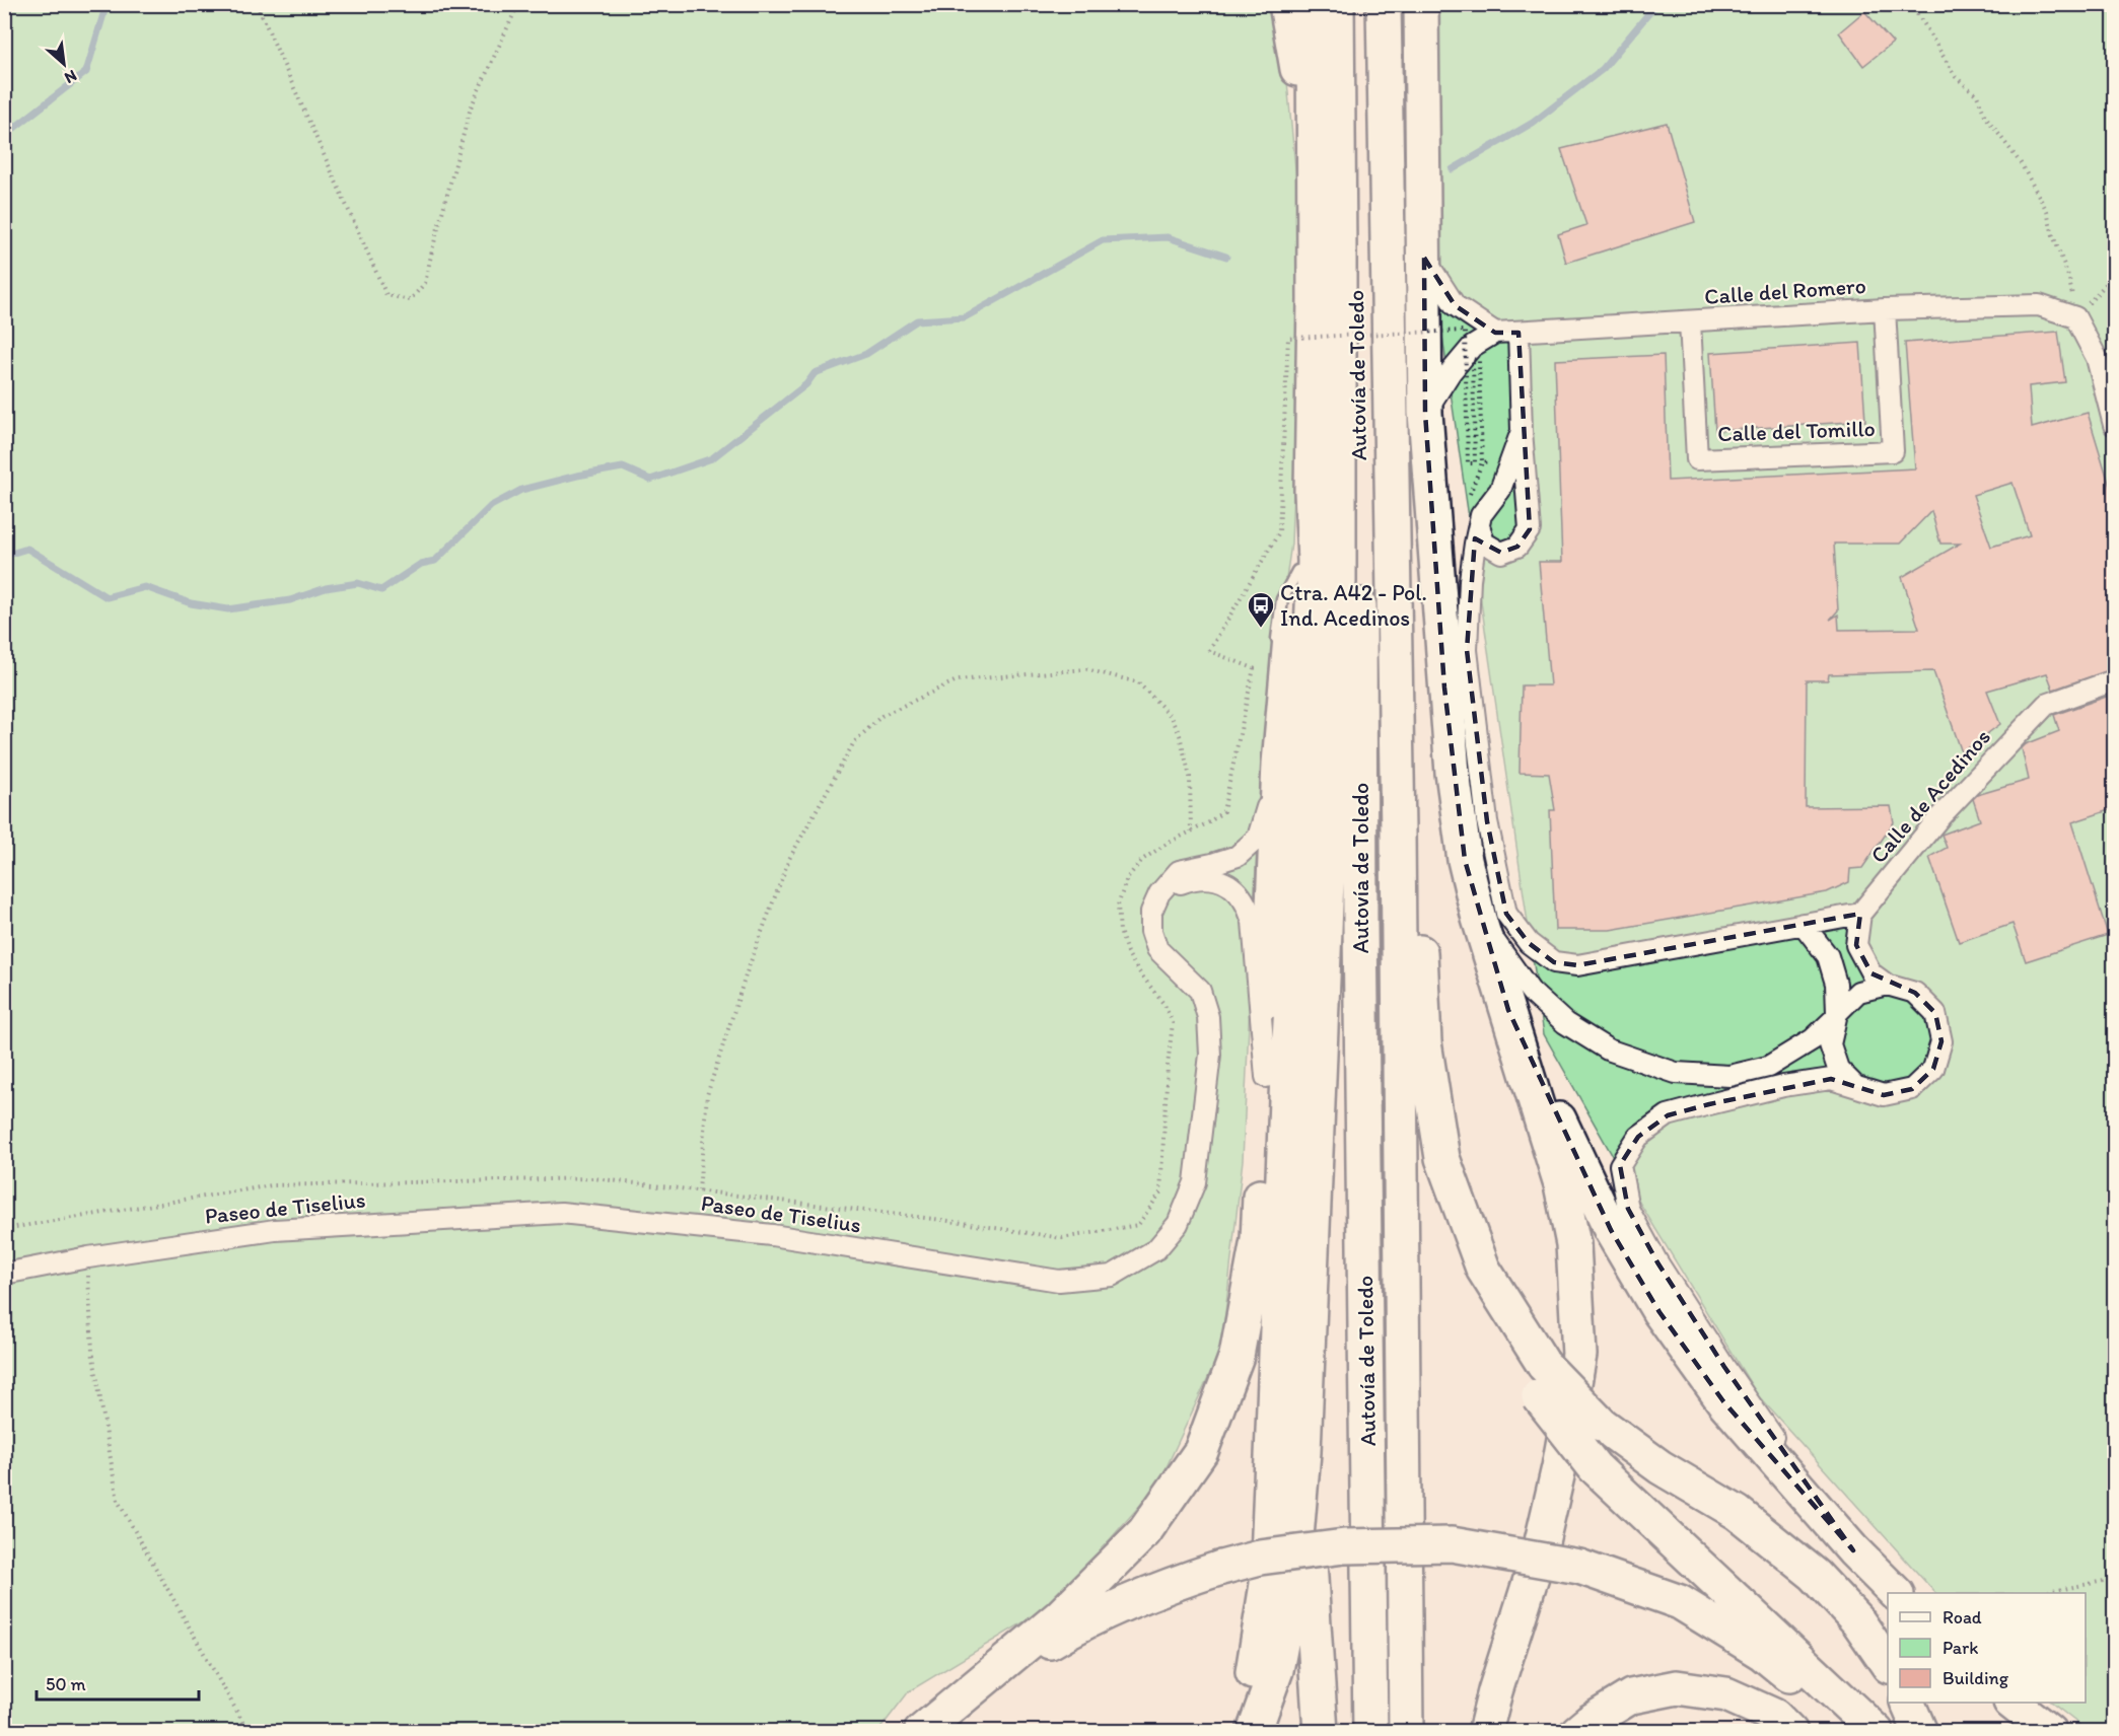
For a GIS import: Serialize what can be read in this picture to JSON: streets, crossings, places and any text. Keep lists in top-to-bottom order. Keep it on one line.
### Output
{"streets":{"highway":["Autovía de Toledo"],"street":["Calle del Romero","Calle del Tomillo","Calle de Acedinos","Paseo de Tiselius"]},"crossings":[["Calle del Romero","Calle del Tomillo"]],"places":{"bus stop":["Ctra. A42 - Pol. Ind. Acedinos"]},"legend":["Road","Park","Building"],"scale_bar":"50 m","north":"bottom right"}
